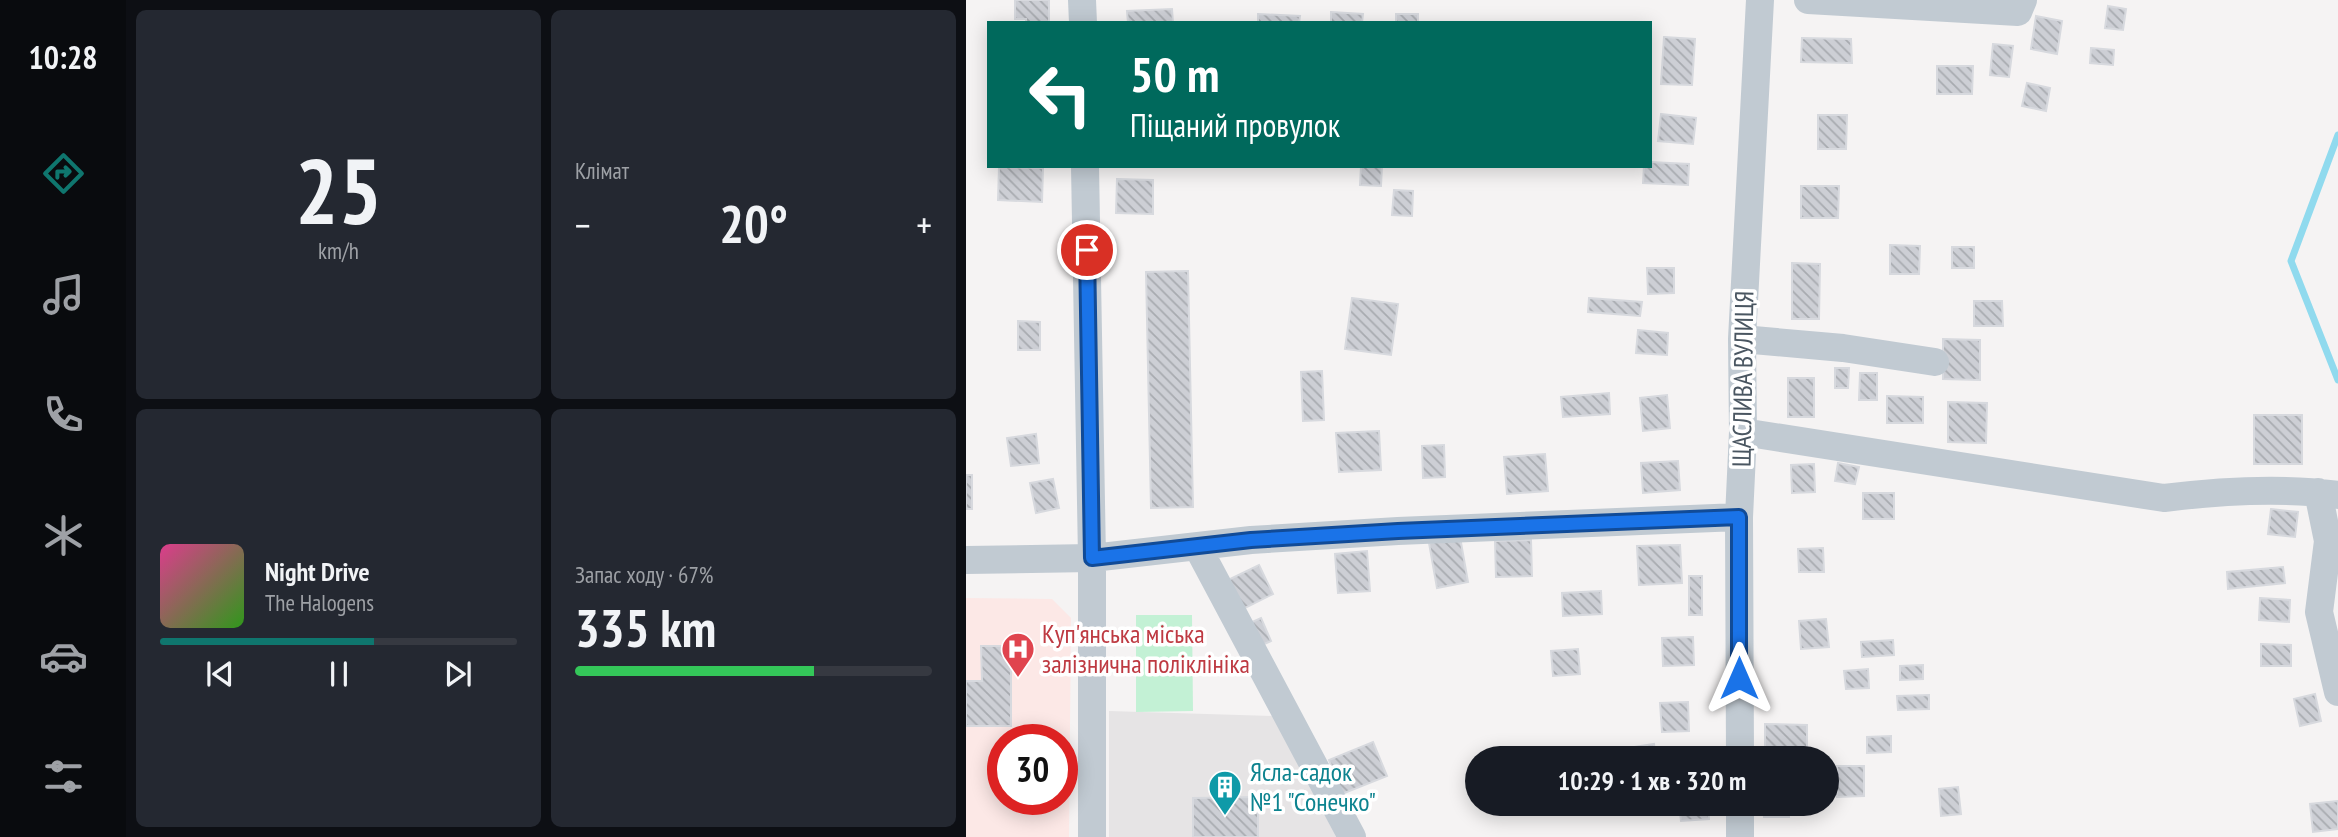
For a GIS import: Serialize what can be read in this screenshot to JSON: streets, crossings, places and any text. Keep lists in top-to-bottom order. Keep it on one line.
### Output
{"streets":{"street":["ЩАСЛИВА ВУЛИЦЯ"]},"places":{"hospital":["Куп'янська міська залізнична поліклініка"],"building":["Ясла-садок №1 \"Сонечко\""]},"page":{"tabs":"10:28","tile":[["25","km/h"],"Клімат",["Запас ходу · 67%","335 km"]],"turn":["50 m","Піщаний провулок"],"heat":["−","20°","+"],"song":["Night Drive","The Halogens"],"limit":"30","trip":"10:29 · 1 хв · 320 m"}}
